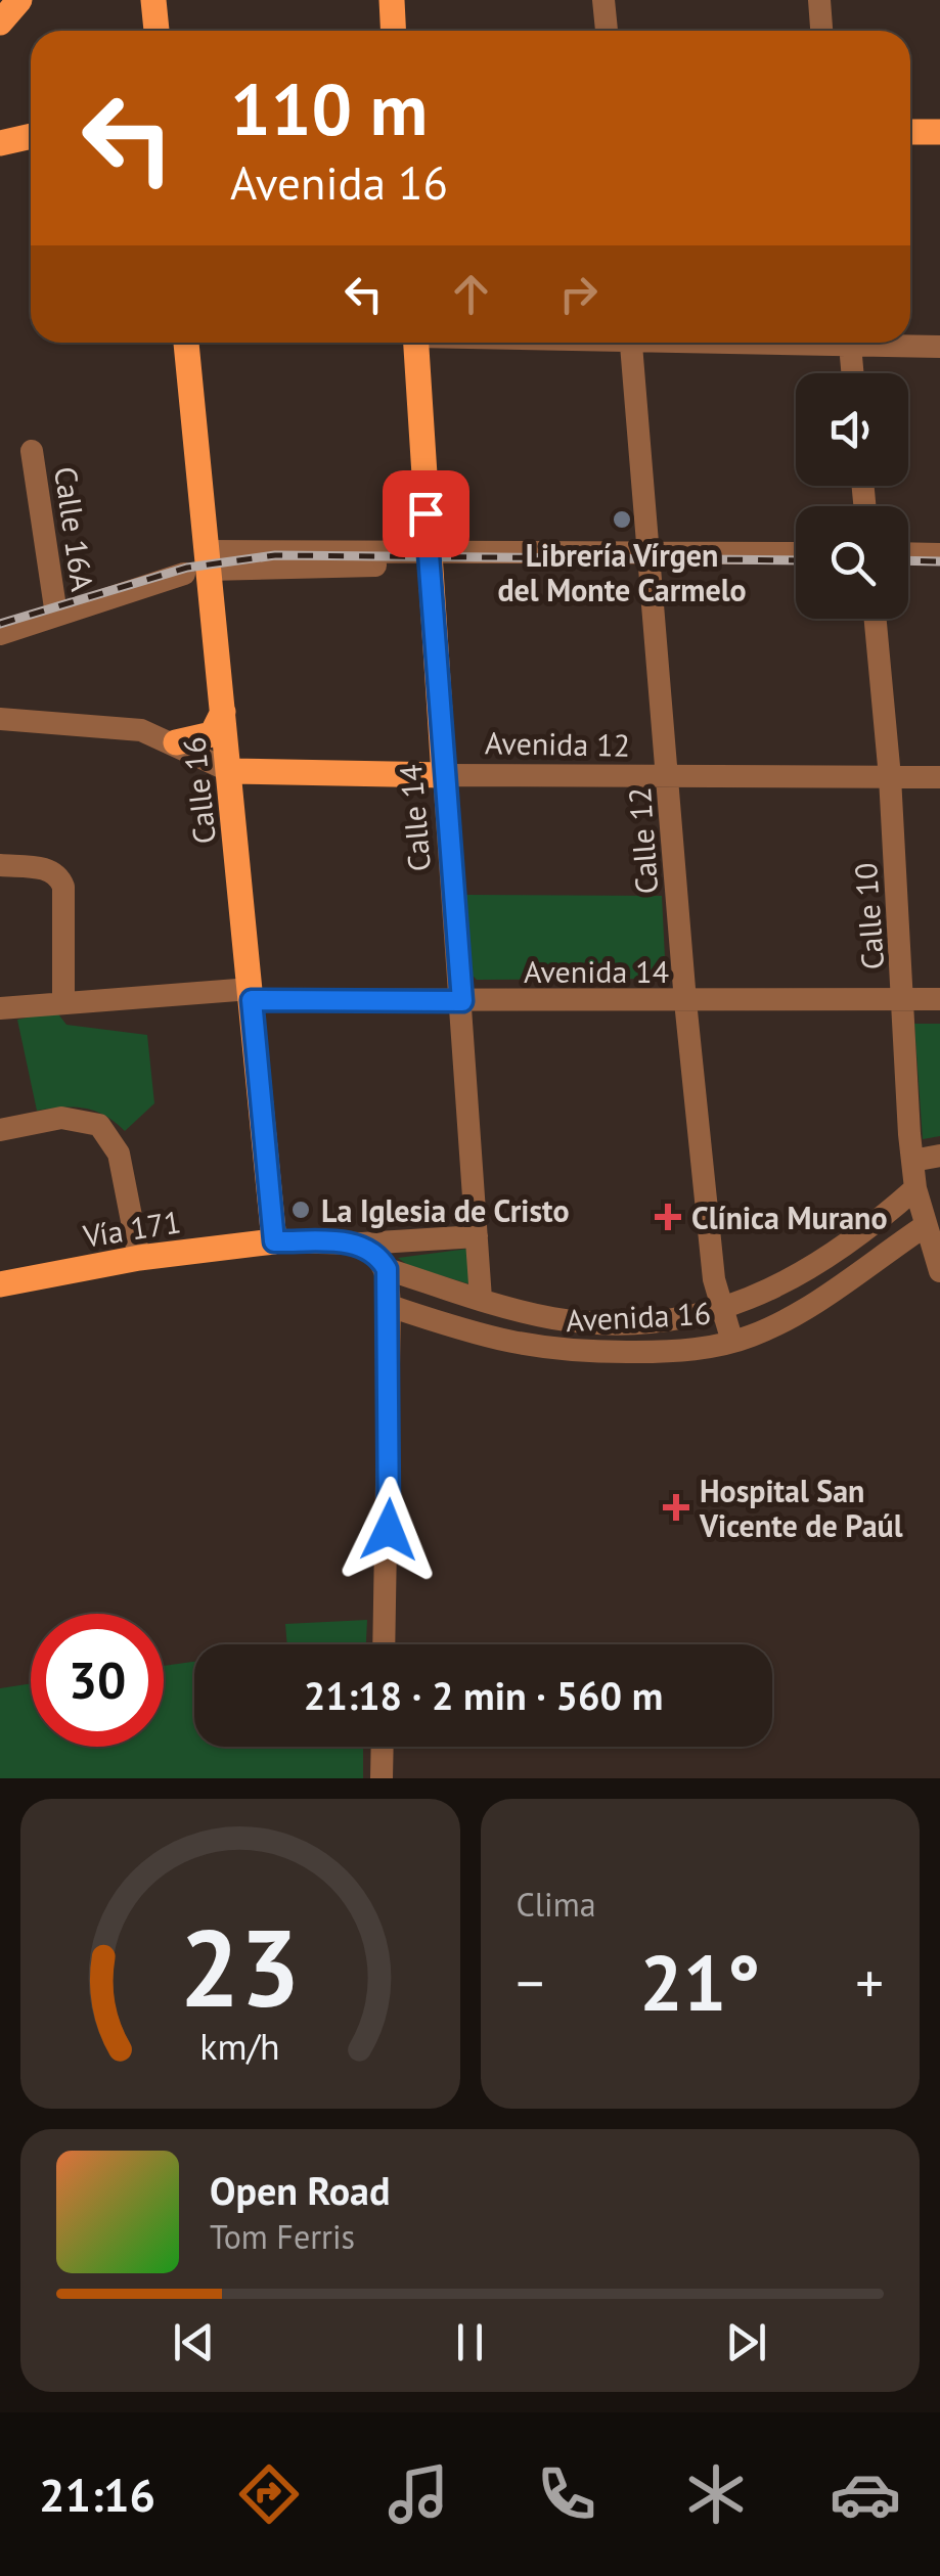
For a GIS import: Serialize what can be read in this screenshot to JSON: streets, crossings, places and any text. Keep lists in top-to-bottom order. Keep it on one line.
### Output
{"streets":{"main road":["Avenida 12","Calle 16","Calle 14","Vía 171"],"street":["Calle 16A","Calle 12","Calle 10","Avenida 14","Avenida 16"]},"crossings":[["Avenida 12","Calle 16"],["Avenida 12","Calle 14"],["Avenida 12","Calle 12"],["Avenida 12","Calle 10"],["Calle 16","Avenida 14"],["Calle 16","Vía 171"],["Calle 14","Avenida 14"],["Calle 14","Avenida 16"],["Calle 12","Avenida 14"],["Calle 12","Avenida 16"],["Calle 10","Avenida 14"],["Calle 10","Avenida 16"]],"places":{"other":["Librería Vírgen del Monte Carmelo","La Iglesia de Cristo"],"health":["Clínica Murano","Hospital San Vicente de Paúl"]},"page":{"turn":["110 m","Avenida 16"],"limit":"30","trip":"21:18 · 2 min · 560 m","tile":"Clima","heat":["−","21°","+"],"song":["Open Road","Tom Ferris"],"tabs":"21:16","gauge":["23","km/h"]}}
